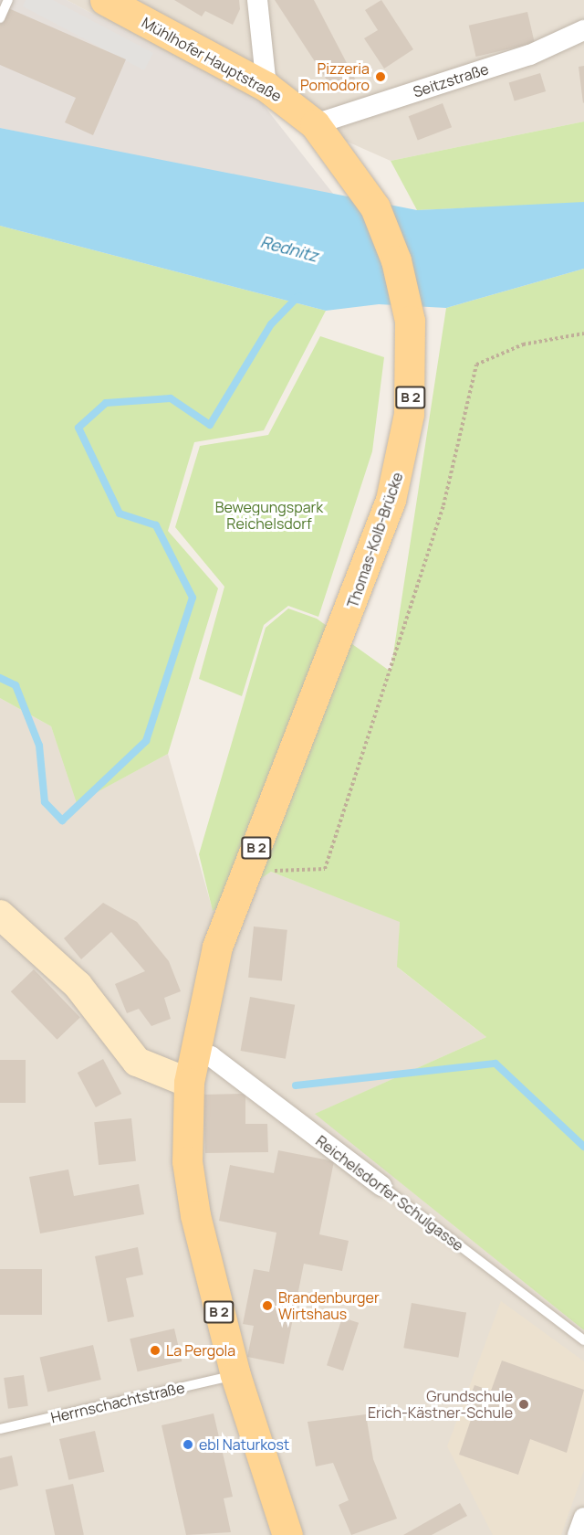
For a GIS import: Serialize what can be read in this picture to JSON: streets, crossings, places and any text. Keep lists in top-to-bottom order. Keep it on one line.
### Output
{"streets":{"main road":["Mühlhofer Hauptstraße","B 2","Thomas-Kolb-Brücke"],"street":["Seitzstraße","Reichelsdorfer Schulgasse"],"lane":["Herrnschachtstraße"]},"crossings":[["Mühlhofer Hauptstraße","Seitzstraße"],["Mühlhofer Hauptstraße","Thomas-Kolb-Brücke"],["Seitzstraße","Thomas-Kolb-Brücke"],["B 2","Thomas-Kolb-Brücke"],["B 2","Reichelsdorfer Schulgasse"],["B 2","Herrnschachtstraße"],["Thomas-Kolb-Brücke","Reichelsdorfer Schulgasse"]],"water":["Rednitz"],"parks":["Bewegungspark Reichelsdorf"],"places":["Pizzeria Pomodoro","Brandenburger Wirtshaus","La Pergola","Grundschule Erich-Kästner-Schule","ebl Naturkost"]}
